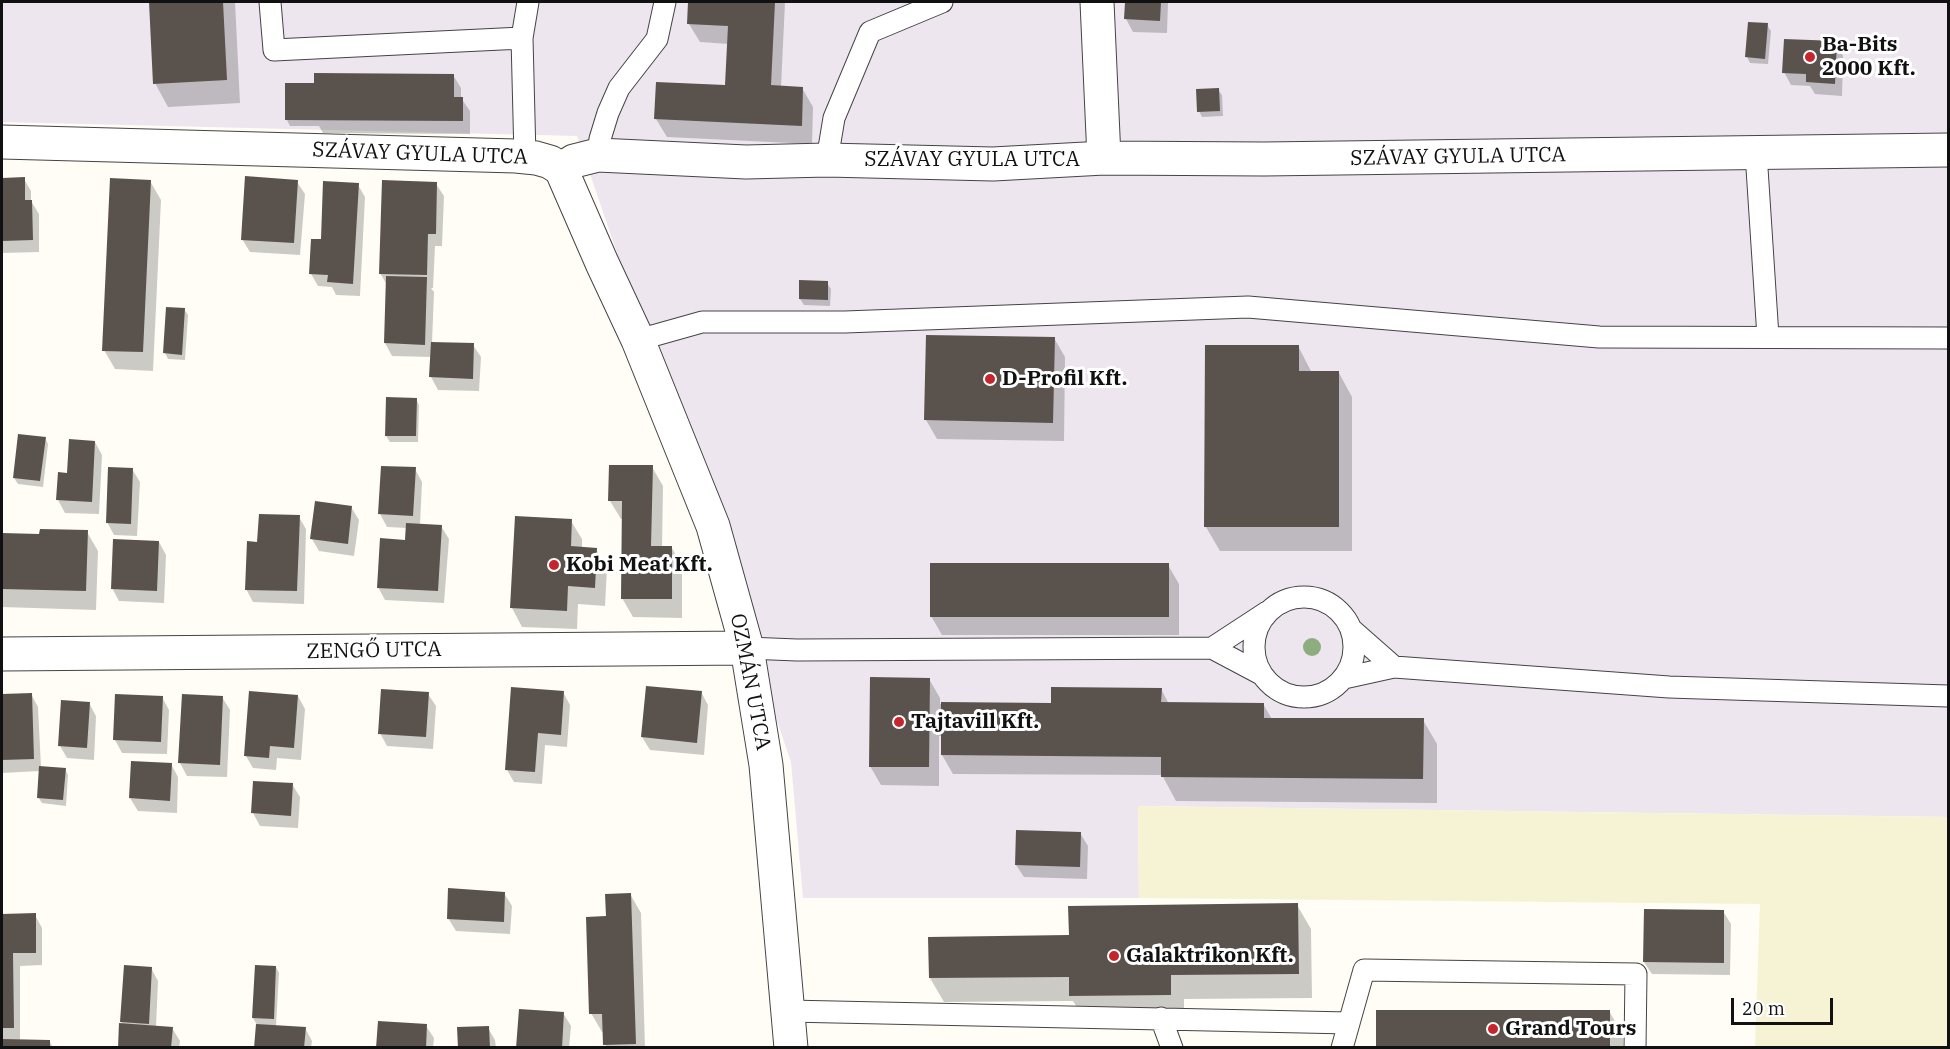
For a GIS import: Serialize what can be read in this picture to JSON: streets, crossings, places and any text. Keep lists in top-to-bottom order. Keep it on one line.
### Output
{"streets":{"street":["SZÁVAY GYULA UTCA","ZENGŐ UTCA","OZMÁN UTCA"]},"crossings":[["SZÁVAY GYULA UTCA","OZMÁN UTCA"],["ZENGŐ UTCA","OZMÁN UTCA"]],"places":["Ba-Bits 2000 Kft.","D-Profil Kft.","Kobi Meat Kft.","Tajtavill Kft.","Galaktrikon Kft.","Grand Tours"],"scale_bar":"20 m"}
